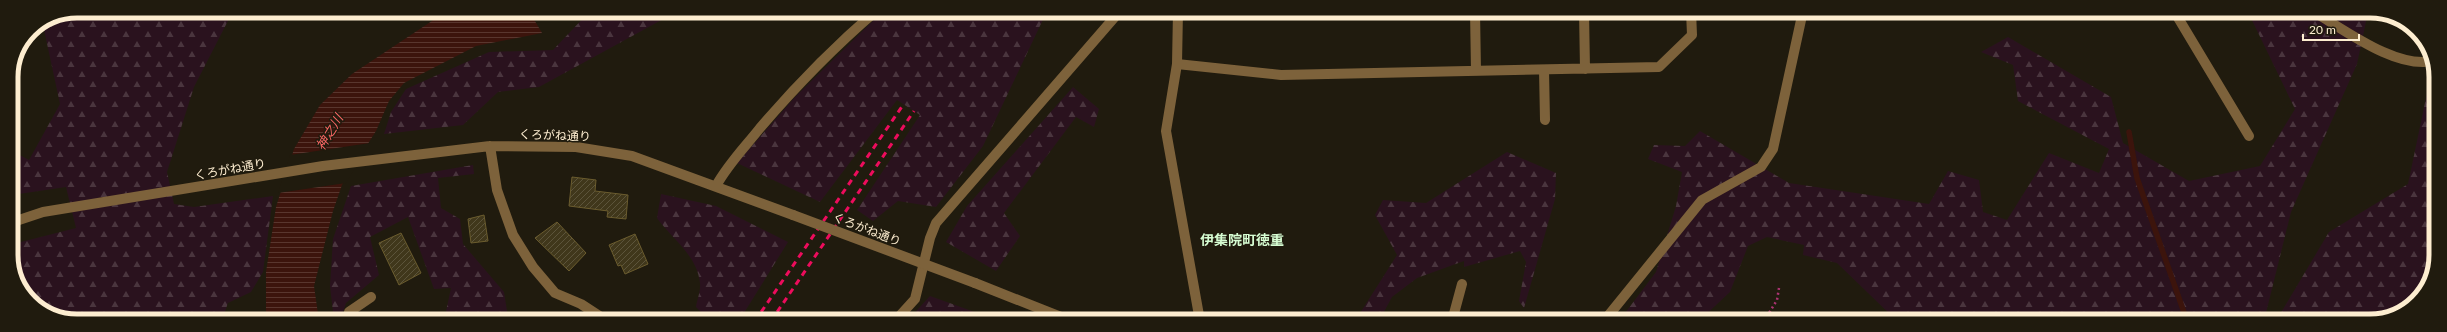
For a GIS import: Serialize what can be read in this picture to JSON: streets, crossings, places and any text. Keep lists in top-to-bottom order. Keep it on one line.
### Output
{"streets":{"street":["くろがね通り"]},"districts":["伊集院町徳重"],"water":["神之川"],"scale_bar":"20 m"}
